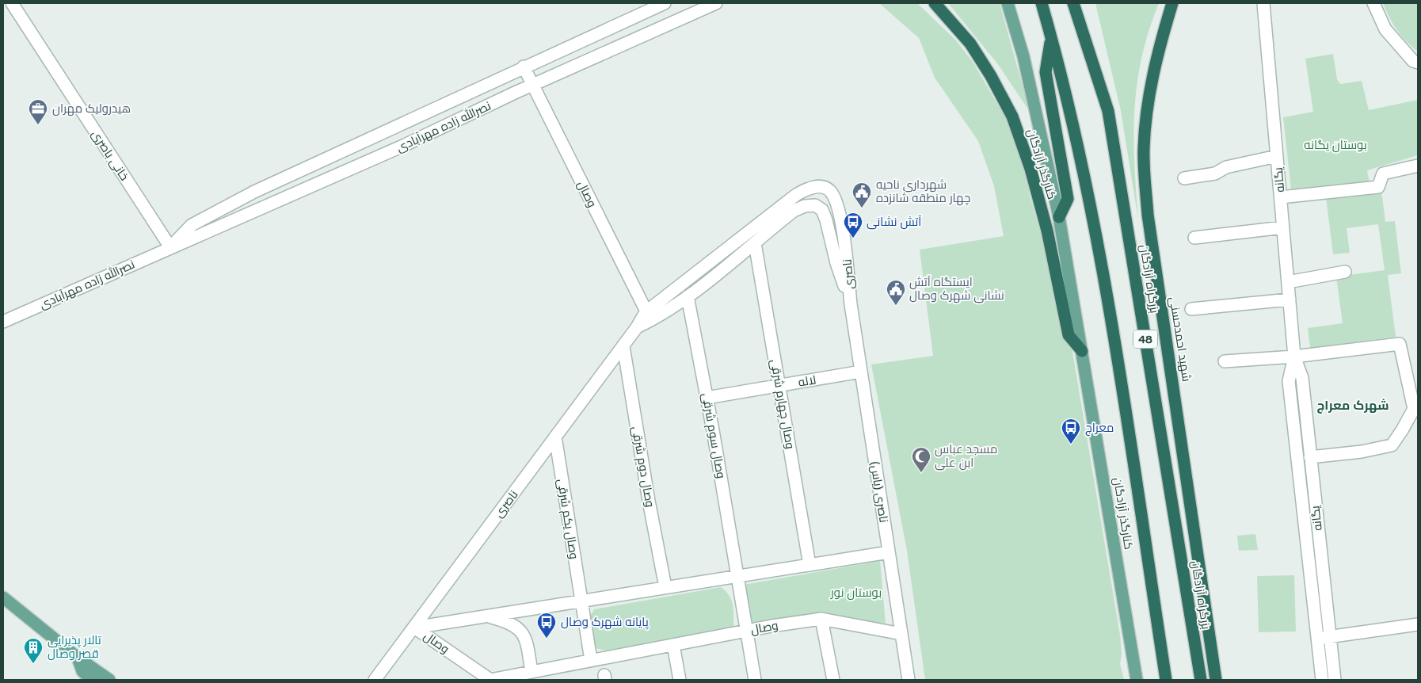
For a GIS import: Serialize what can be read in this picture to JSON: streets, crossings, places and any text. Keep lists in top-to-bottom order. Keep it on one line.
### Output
{"streets":{"highway":["کنارگذر آزادگان","بزرگراه آزادگان","48","شهید احمدحسنی"],"street":["نصرالله زاده مهرآبادی","خانی باصری","یگانه","وصال","ناصری","لاله","وصال چهارم شرقی","وصال سوم شرقی","وصال دوم شرقی","ناصری (یاس)","وصال یکم شرقی"]},"crossings":[["نصرالله زاده مهرآبادی","خانی باصری"],["نصرالله زاده مهرآبادی","وصال"],["وصال","ناصری"],["وصال","وصال چهارم شرقی"],["وصال","وصال سوم شرقی"],["وصال","وصال دوم شرقی"],["وصال","ناصری (یاس)"],["وصال","وصال یکم شرقی"],["ناصری","وصال چهارم شرقی"],["ناصری","وصال سوم شرقی"],["ناصری","وصال دوم شرقی"],["ناصری","ناصری (یاس)"],["ناصری","وصال یکم شرقی"],["لاله","وصال چهارم شرقی"],["لاله","وصال سوم شرقی"],["لاله","ناصری (یاس)"]],"districts":["شهرک معراج"],"parks":["بوستان یگانه","بوستان نور"],"places":{"office":["هیدرولیک مهران"],"public building":["شهرداری ناحیه چهار منطقه شانزده","ایستگاه آتش نشانی شهرک وصال"],"bus stop":["آتش نشانی","معراج","پایانه شهرک وصال"],"mosque":["مسجد عباس ابن علی"],"building":["تالار پذیرایی قصر وصال"]}}
